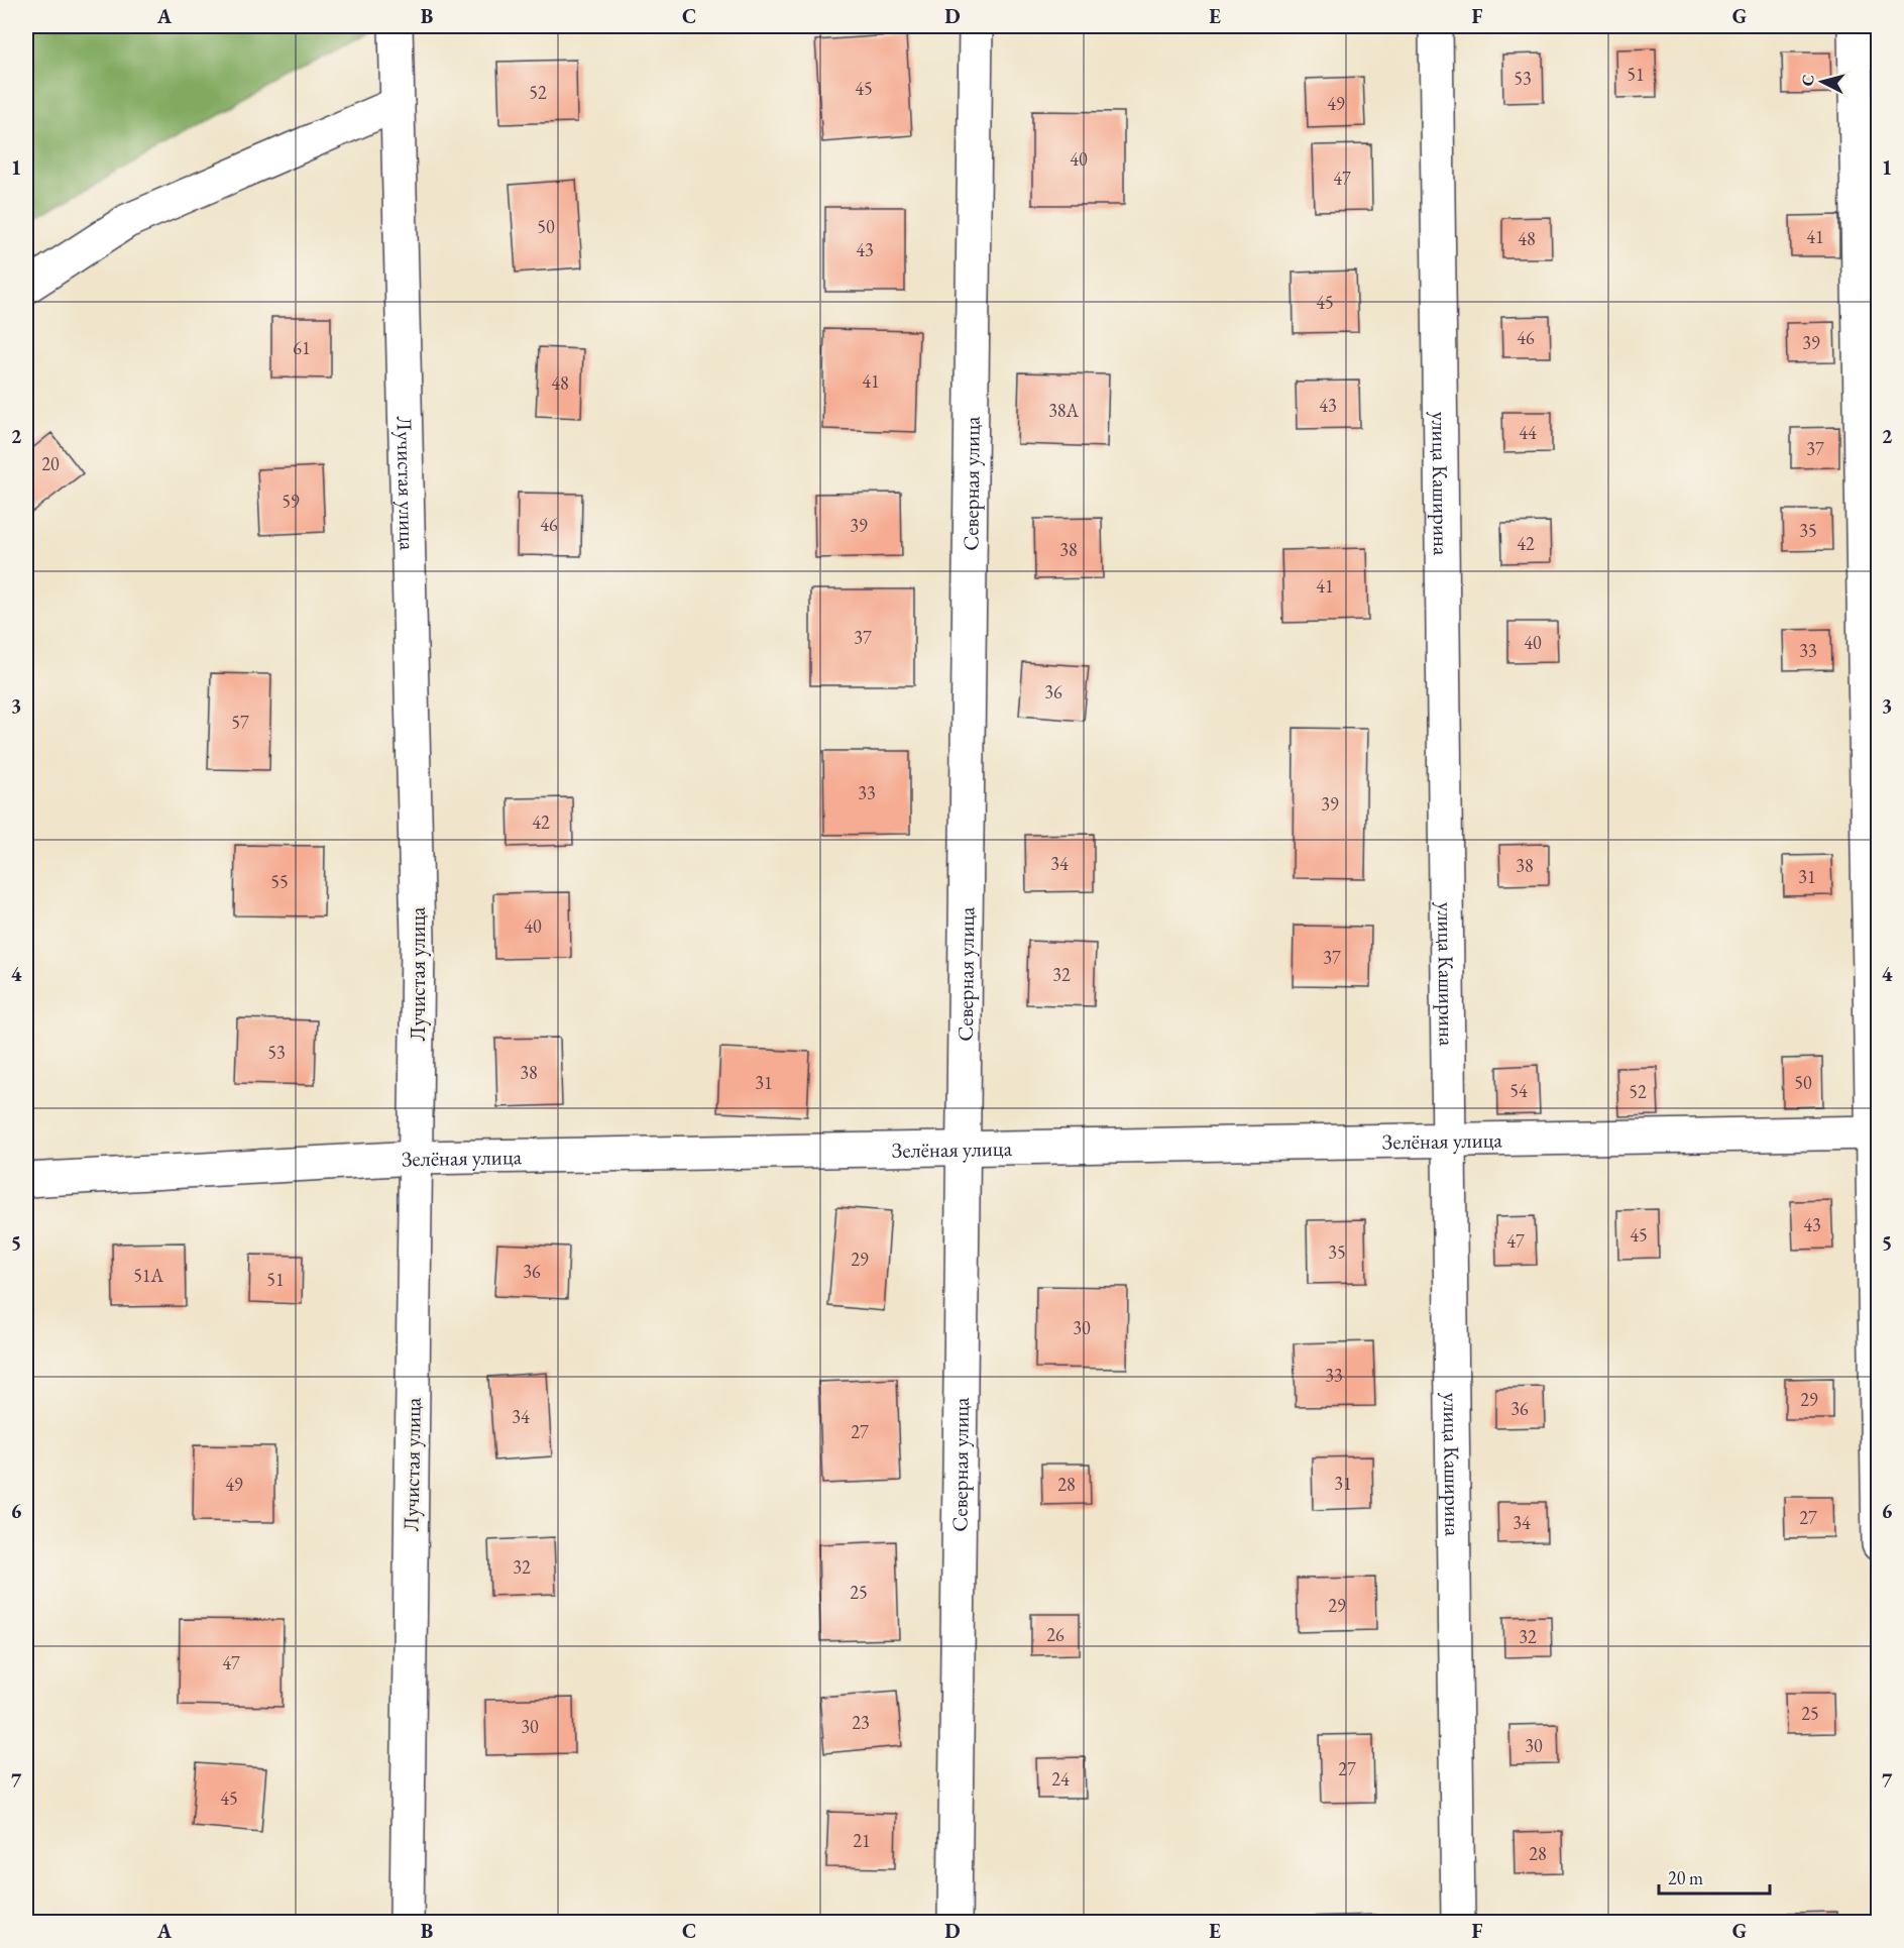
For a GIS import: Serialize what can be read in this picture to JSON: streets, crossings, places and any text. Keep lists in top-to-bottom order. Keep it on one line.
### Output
{"streets":{"street":["Лучистая улица","Северная улица","улица Каширина","Зелёная улица"]},"crossings":[["Лучистая улица","Зелёная улица"],["Северная улица","Зелёная улица"],["улица Каширина","Зелёная улица"]],"house_numbers":["51","53","45","52","49","40","47","50","41","48","43","45","46","39","61","41","48","43","38А","44","37","20","59","46","39","35","42","38","41","37","40","33","36","57","33","39","42","34","38","31","55","40","37","32","53","38","31","50","54","52","43","45","47","35","29","36","51А","51","30","33","29","36","34","27","31","49","28","27","34","32","25","29","26","32","47","25","23","30","30","27","24","45","21","28"],"scale_bar":"20 m","north":"left","grid":{"columns":["A","B","C","D","E","F","G"],"rows":["1","2","3","4","5","6","7"]}}
